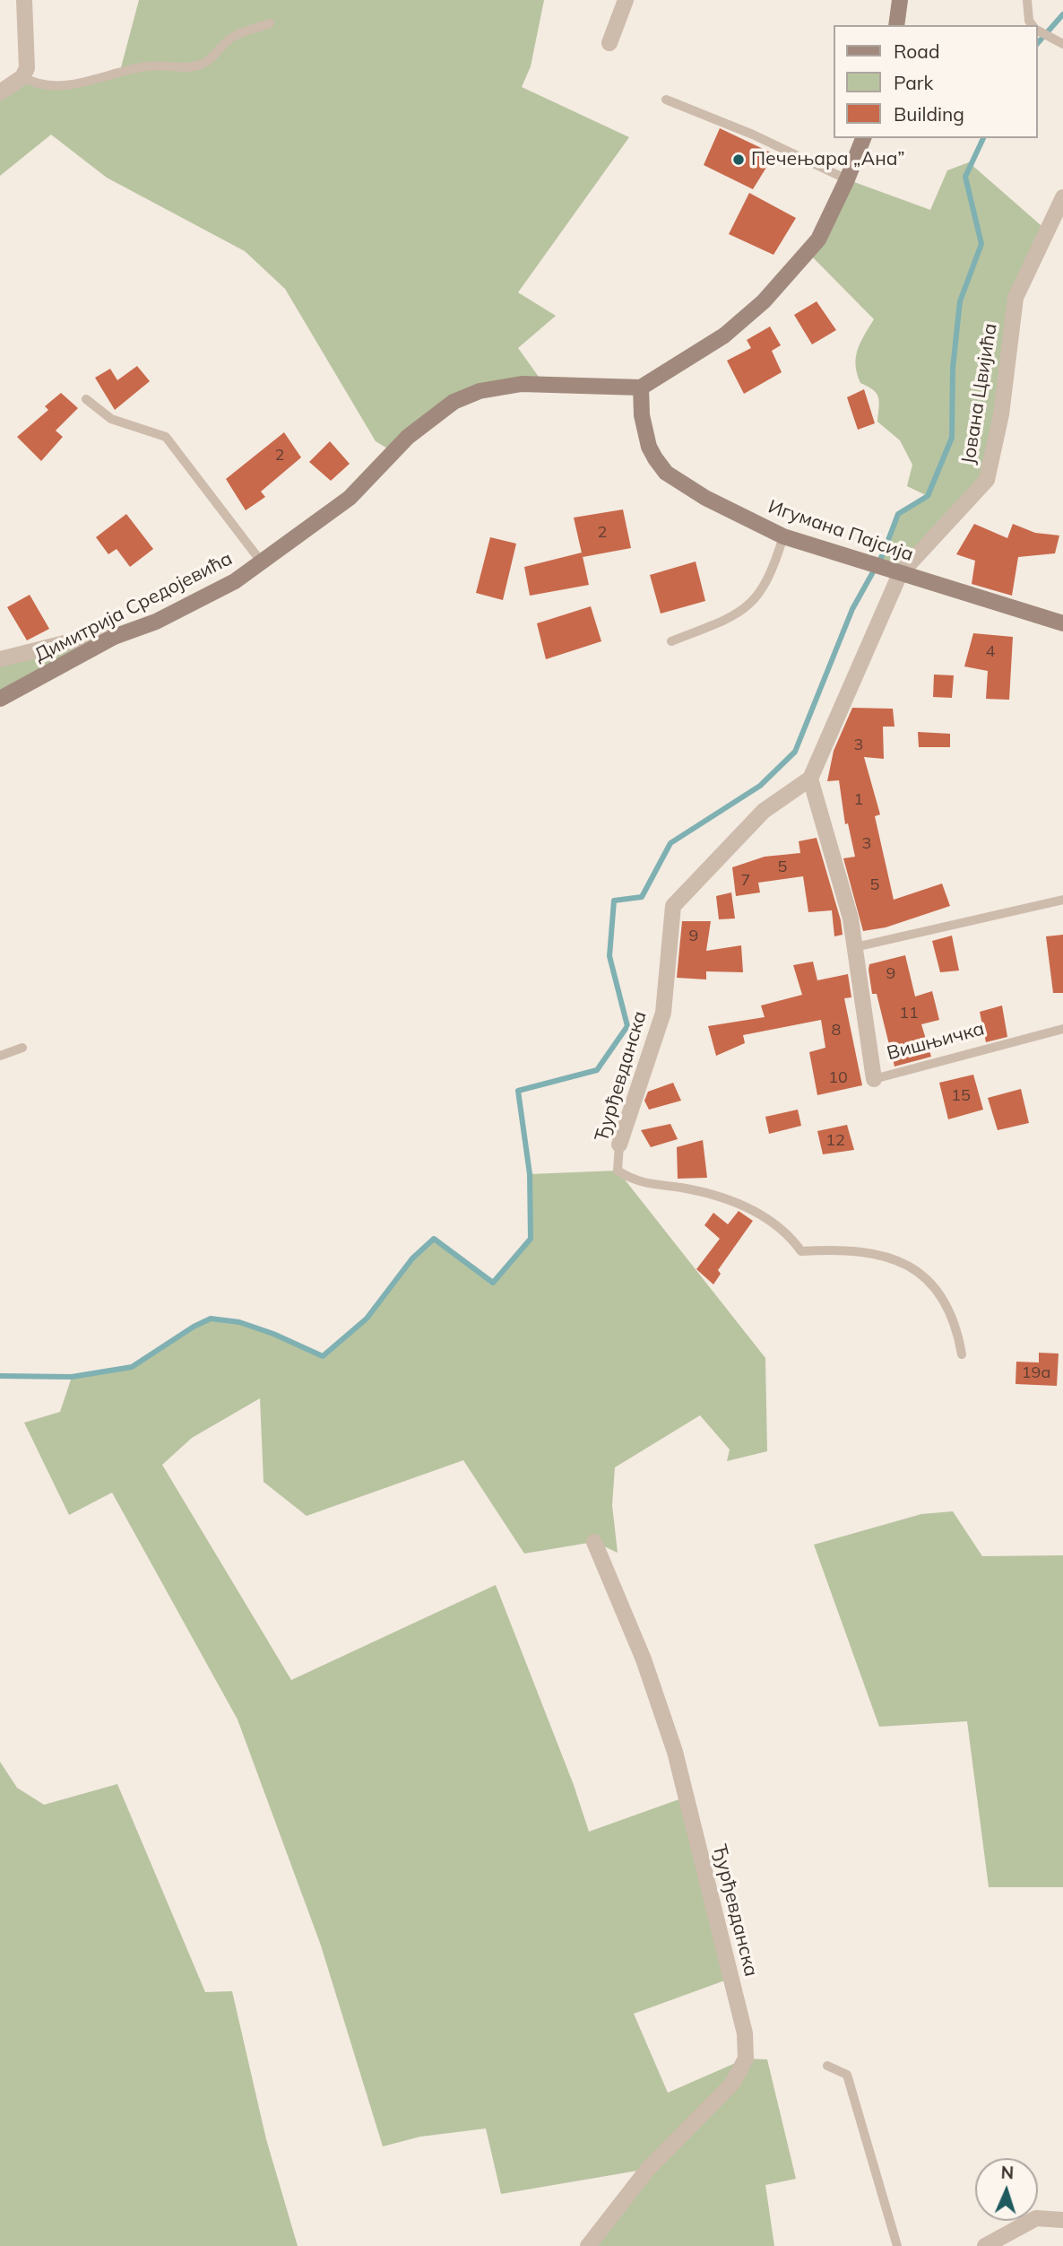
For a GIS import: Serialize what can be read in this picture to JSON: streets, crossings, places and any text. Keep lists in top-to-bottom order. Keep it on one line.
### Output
{"streets":{"street":["Јована Цвијића","Игумана Пајсија","Димитрија Средојевића","Вишњичка","Ђурђевданска"]},"crossings":[["Јована Цвијића","Игумана Пајсија"],["Игумана Пајсија","Димитрија Средојевића"],["Вишњичка","Ђурђевданска"]],"places":["Печењара „Ана”"],"house_numbers":["2","2","4","3","1","3","5","7","5","9","9","11","8","10","15","12","19a"],"legend":["Road","Park","Building"],"north":"top"}
